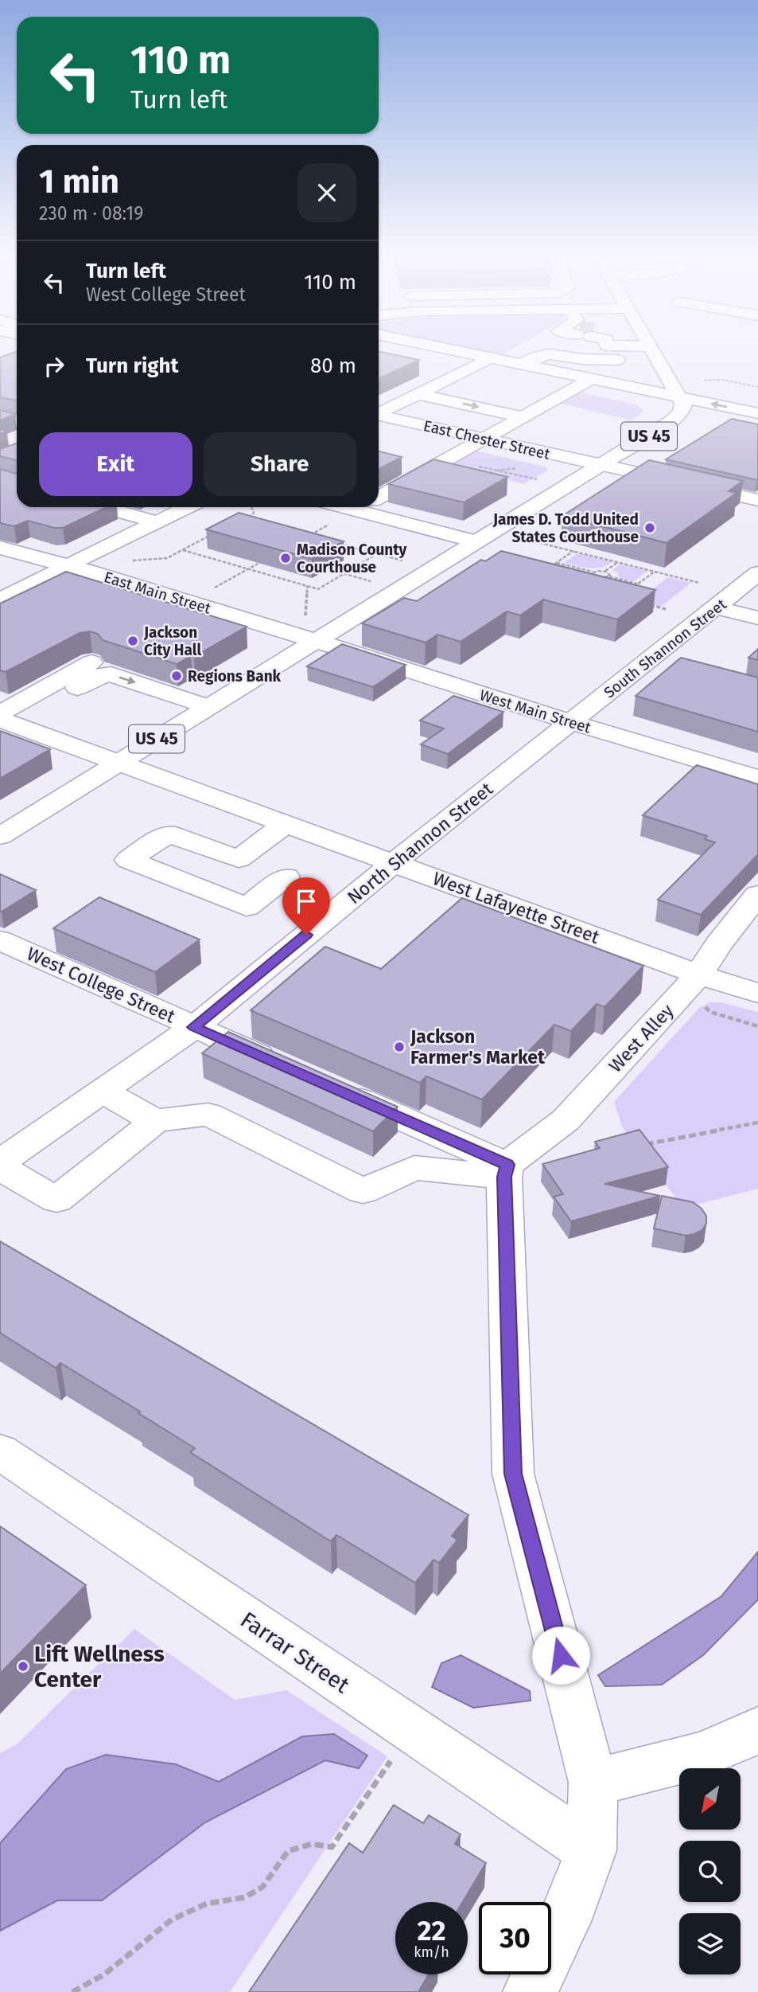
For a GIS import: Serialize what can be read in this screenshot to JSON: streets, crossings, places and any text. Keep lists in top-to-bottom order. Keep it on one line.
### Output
{"streets":{"main road":["US 45","East Chester Street","East Main Street","South Shannon Street","West Main Street","North Shannon Street","West Lafayette Street","West College Street","West Alley","Farrar Street"]},"crossings":[["US 45","East Chester Street"],["US 45","East Main Street"],["US 45","West Main Street"],["US 45","West Lafayette Street"],["East Main Street","West Main Street"],["South Shannon Street","West Main Street"],["South Shannon Street","North Shannon Street"],["West Main Street","North Shannon Street"],["North Shannon Street","West Lafayette Street"],["North Shannon Street","West College Street"],["West Lafayette Street","West Alley"]],"places":["James D. Todd United States Courthouse","Madison County Courthouse","Jackson City Hall","Regions Bank","Jackson Farmer's Market","Lift Wellness Center"],"north":"bottom left","page":{"turn":["110 m","Turn left"],"heading":["1 min","230 m · 08:19"],"list":[{"name":"Turn left","note":"West College Street","value":"110 m"},{"name":"Turn right","value":"80 m"}],"buttons":["Exit","Share"],"speed":"22 km/h","limit":"30"}}
